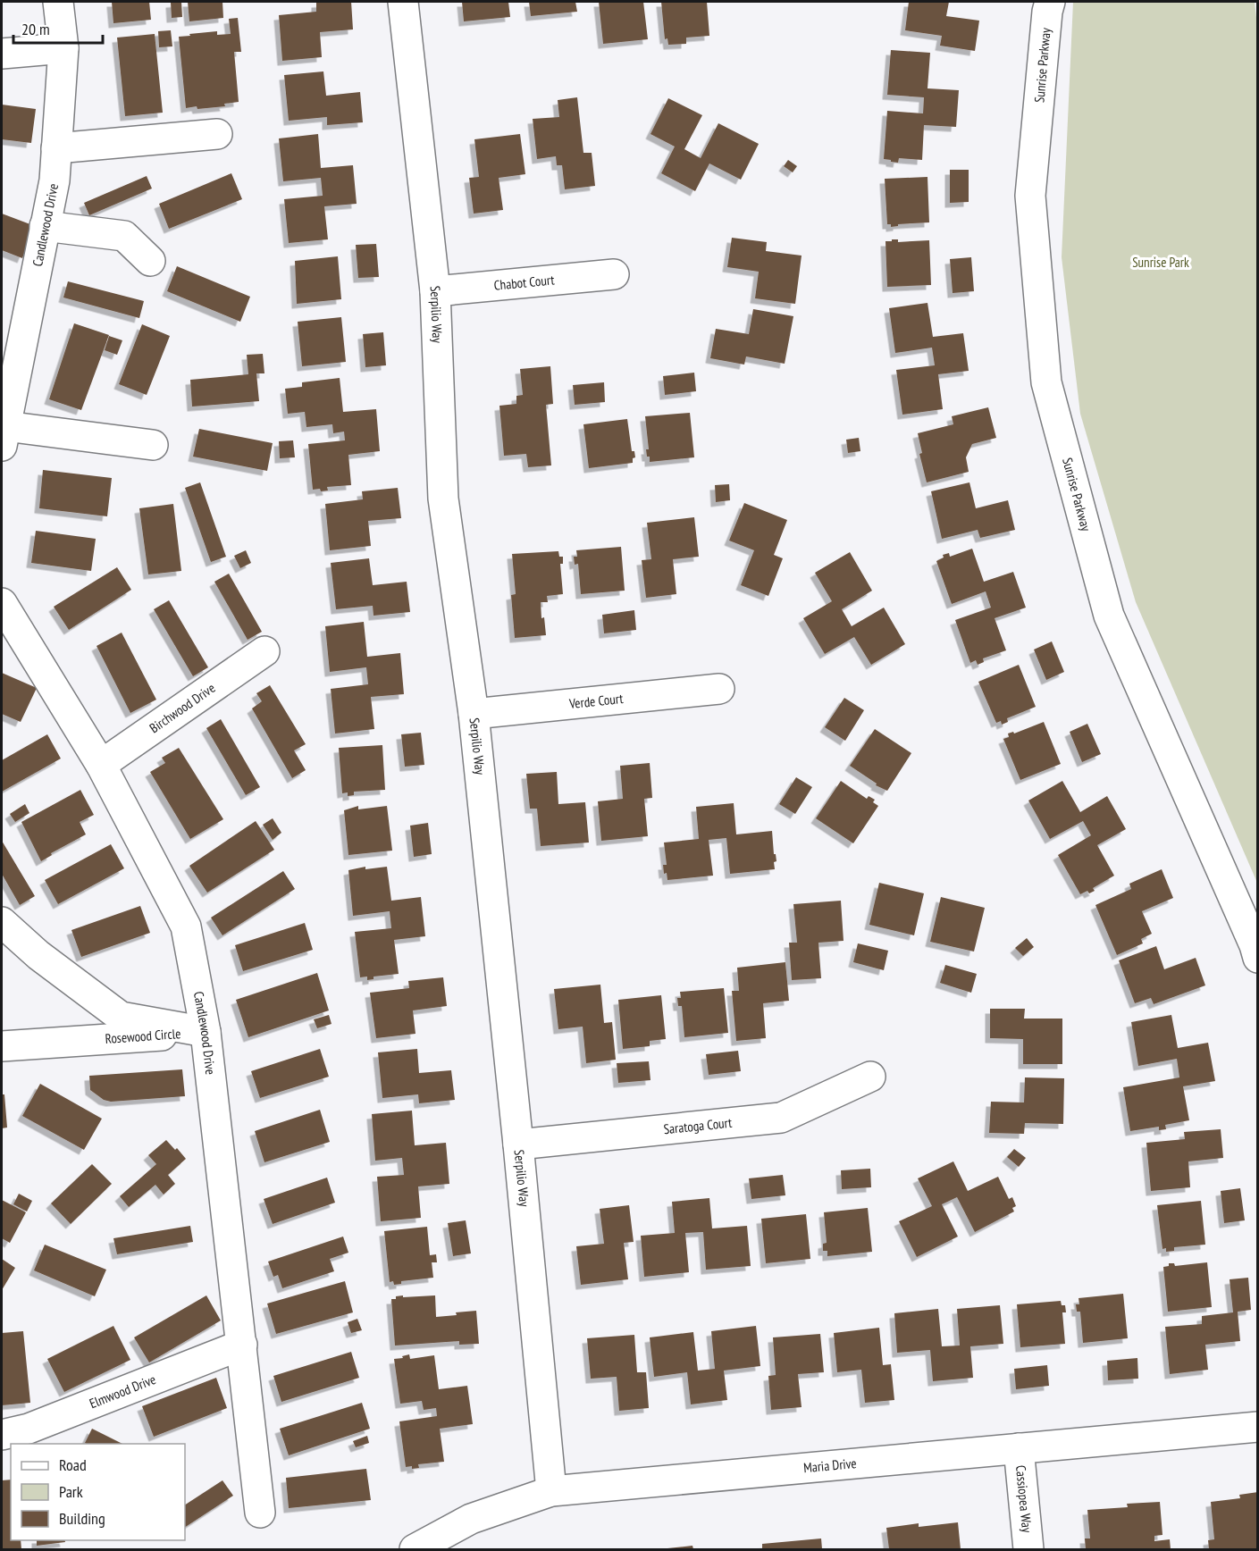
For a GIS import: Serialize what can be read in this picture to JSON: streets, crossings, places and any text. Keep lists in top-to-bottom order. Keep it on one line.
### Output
{"streets":{"street":["Sunrise Parkway","Candlewood Drive","Chabot Court","Serpilio Way","Verde Court","Birchwood Drive","Rosewood Circle","Saratoga Court","Elmwood Drive","Maria Drive","Cassiopea Way"]},"crossings":[["Candlewood Drive","Birchwood Drive"],["Candlewood Drive","Rosewood Circle"],["Candlewood Drive","Elmwood Drive"],["Chabot Court","Serpilio Way"],["Serpilio Way","Verde Court"],["Serpilio Way","Saratoga Court"],["Serpilio Way","Maria Drive"],["Maria Drive","Cassiopea Way"]],"parks":["Sunrise Park"],"legend":["Road","Park","Building"],"scale_bar":"20 m"}
